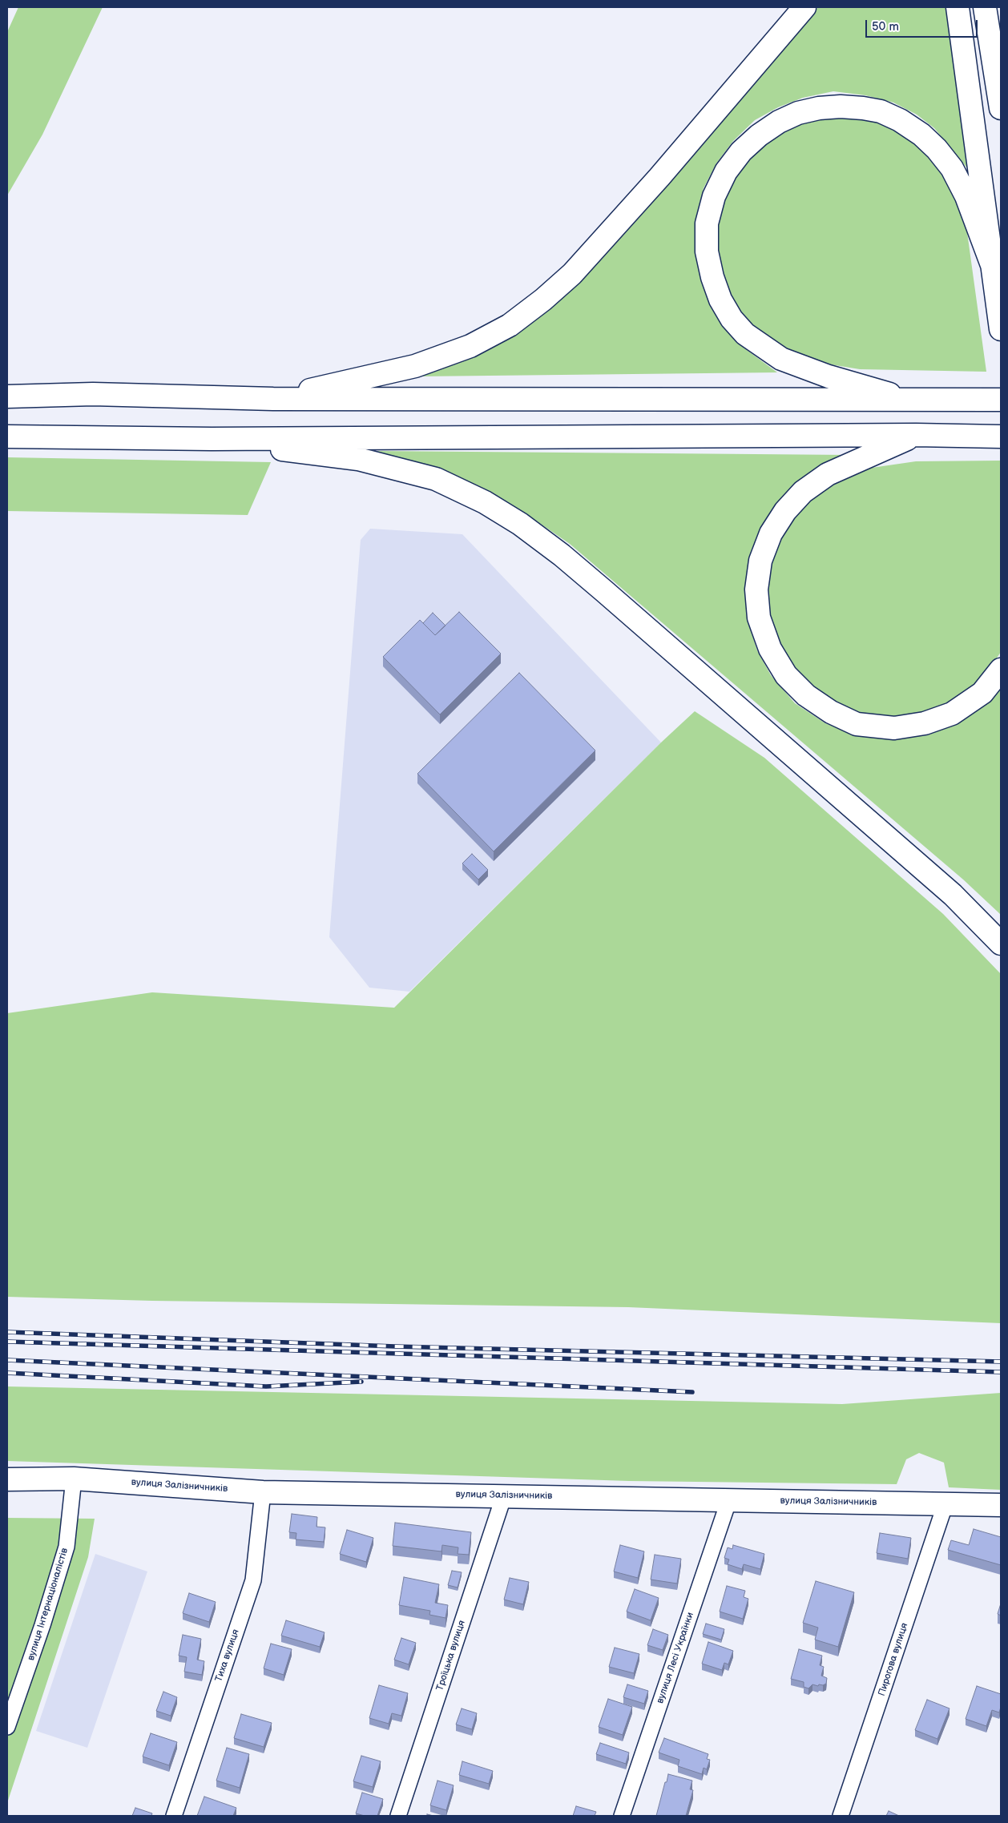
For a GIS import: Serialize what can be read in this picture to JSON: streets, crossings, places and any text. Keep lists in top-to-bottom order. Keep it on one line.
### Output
{"streets":{"main road":["вулиця Залізничників"],"street":["вулиця Інтернаціоналістів","Тиха вулиця","Троїцька вулиця","вулиця Лесі Українки","Пирогова вулиця"]},"crossings":[["вулиця Залізничників","вулиця Інтернаціоналістів"],["вулиця Залізничників","Тиха вулиця"],["вулиця Залізничників","Троїцька вулиця"],["вулиця Залізничників","вулиця Лесі Українки"],["вулиця Залізничників","Пирогова вулиця"]],"scale_bar":"50 m"}
